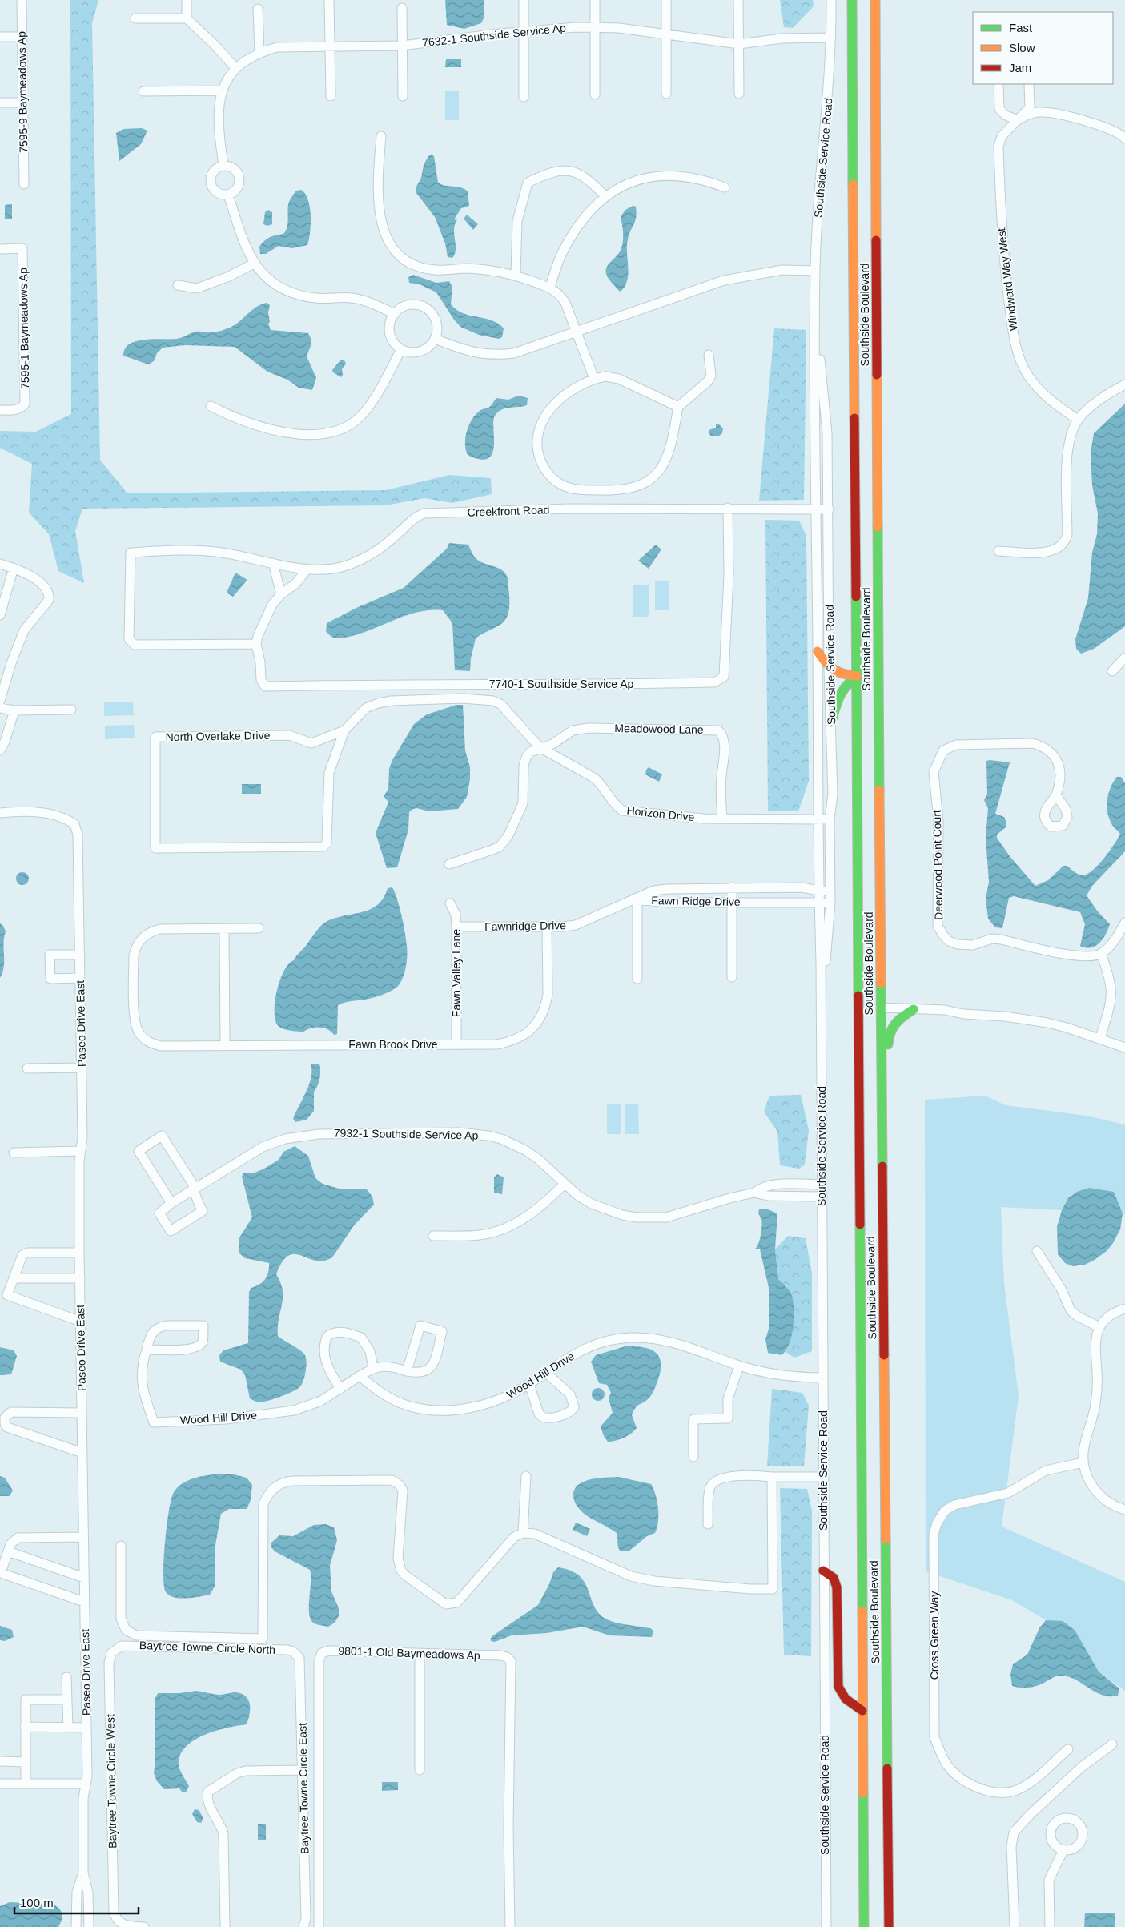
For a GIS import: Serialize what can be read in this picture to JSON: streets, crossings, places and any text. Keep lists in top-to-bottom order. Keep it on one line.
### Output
{"streets":{"highway":["Southside Boulevard"],"street":["7632-1 Southside Service Ap","7595-9 Baymeadows Ap","Southside Service Road","Windward Way West","7595-1 Baymeadows Ap","Creekfront Road","7740-1 Southside Service Ap","Meadowood Lane","North Overlake Drive","Horizon Drive","Deerwood Point Court","Fawn Ridge Drive","Fawnridge Drive","Fawn Valley Lane","Paseo Drive East","Fawn Brook Drive","7932-1 Southside Service Ap","Wood Hill Drive","Cross Green Way","Baytree Towne Circle North","9801-1 Old Baymeadows Ap","Baytree Towne Circle West","Baytree Towne Circle East"]},"crossings":[["7632-1 Southside Service Ap","Southside Service Road"],["Southside Service Road","Horizon Drive"],["Southside Service Road","Fawn Ridge Drive"],["Southside Service Road","7932-1 Southside Service Ap"],["Southside Service Road","Wood Hill Drive"],["Creekfront Road","7740-1 Southside Service Ap"],["Meadowood Lane","Horizon Drive"],["North Overlake Drive","Horizon Drive"],["Fawn Ridge Drive","Fawnridge Drive"],["Fawnridge Drive","Fawn Valley Lane"],["Fawnridge Drive","Fawn Brook Drive"],["Fawn Valley Lane","Fawn Brook Drive"],["Baytree Towne Circle North","Baytree Towne Circle West"],["Baytree Towne Circle North","Baytree Towne Circle East"]],"legend":["Fast","Slow","Jam"],"scale_bar":"100 m"}
